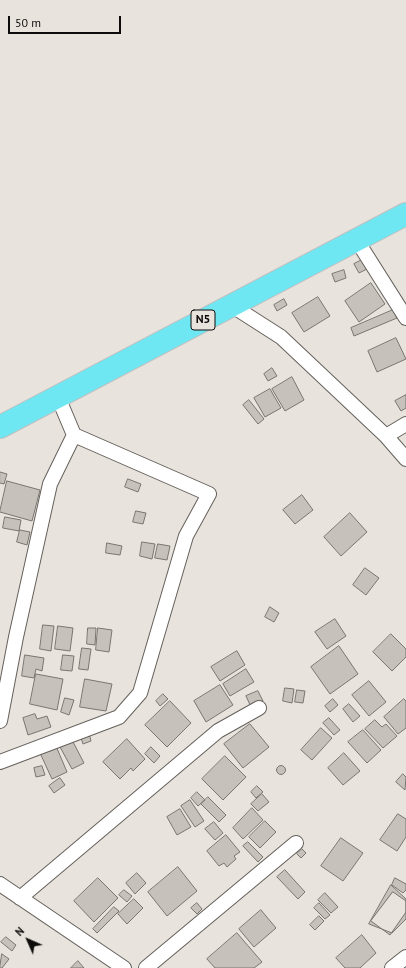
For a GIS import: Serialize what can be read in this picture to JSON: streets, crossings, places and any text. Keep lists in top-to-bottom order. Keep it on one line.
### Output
{"streets":{"highway":["N5"]},"scale_bar":"50 m","north":"top left"}
